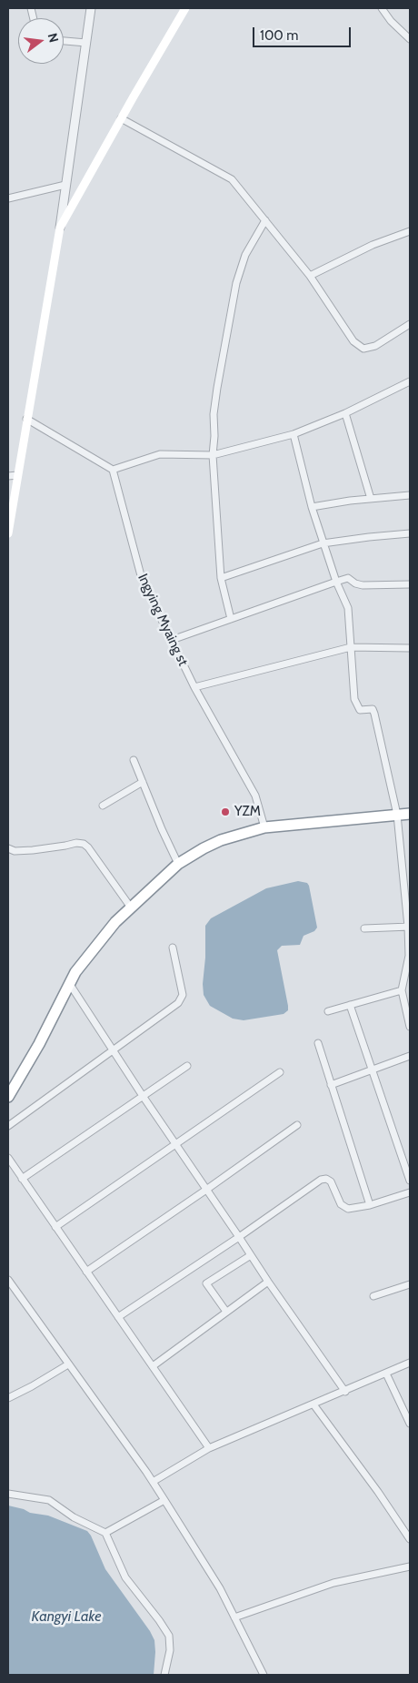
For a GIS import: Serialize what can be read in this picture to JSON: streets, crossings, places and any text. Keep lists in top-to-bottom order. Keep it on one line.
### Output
{"streets":{"street":["Ingying Myaing st"]},"water":["Kangyi Lake"],"places":["YZM"],"scale_bar":"100 m","north":"right"}
